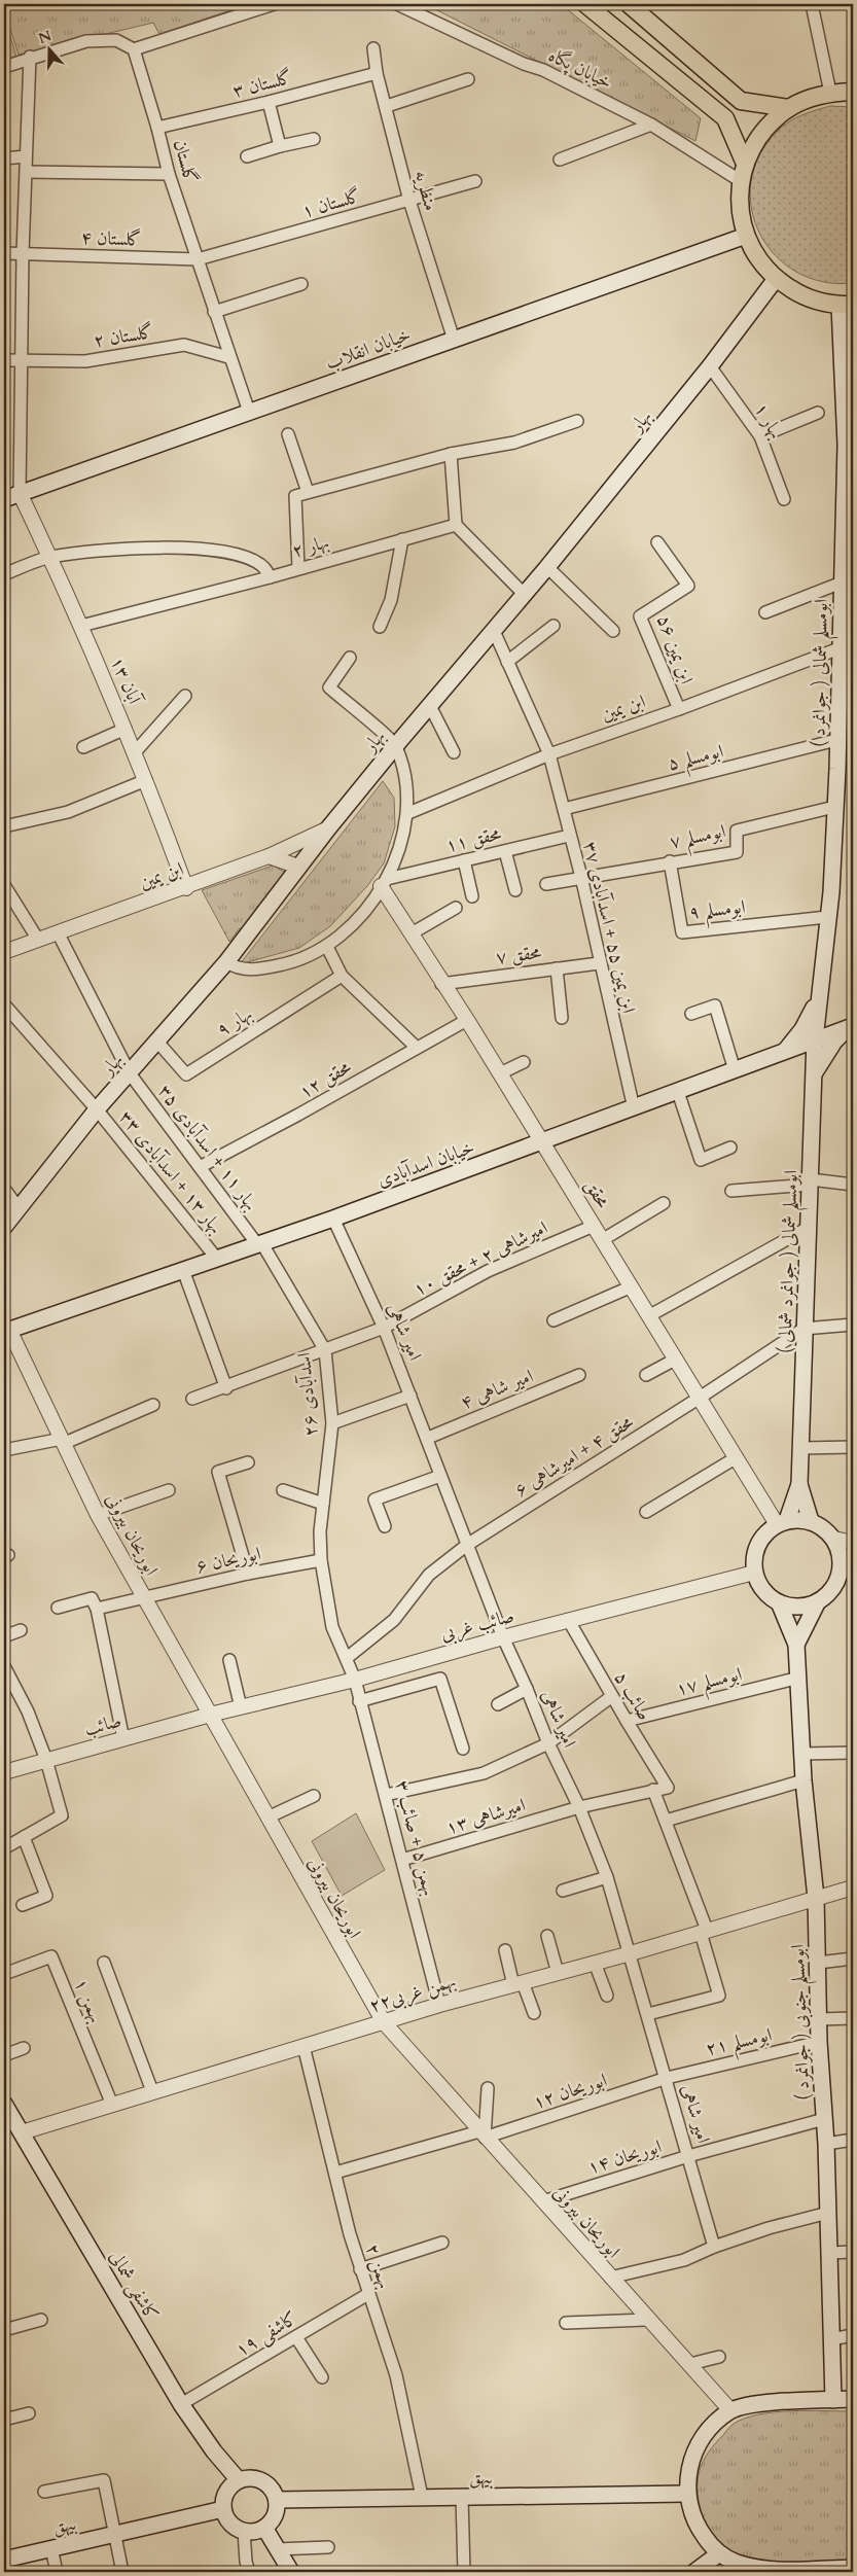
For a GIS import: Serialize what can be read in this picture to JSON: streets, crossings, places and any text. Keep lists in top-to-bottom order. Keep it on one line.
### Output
{"streets":{"main road":["خیابان انقلاب","بهار","ابومسلم شمالی ( جوانمرد )","خیابان اسدآبادی","ابومسلم شمالی ( جوانمرد شمالی )","ابومسلم جنوبی ( جوانمرد )","کاشفی شمالی","بیهق"],"street":["خیابان پگاه","گلستان ۳","گلستان","منظریه","گلستان ۱","گلستان ۴","گلستان ۲","بهار ۱","بهار ۲","ابن یمین ۵۶","۱۳ آبان","ابن یمین","ابومسلم ۵","ابومسلم ۷","محقق ۱۱","ابومسلم ۹","ابن یمین ۵۵ + اسدآبادی ۳۷","محقق ۷","بهار ۹","محقق ۱۲","بهار ۱۱ + اسدآبادی ۳۵","بهار ۱۳ + اسدآبادی ۳۳","محقق","امیرشاهی ۲ + محقق ۱۰","امیر شاهی","امیر شاهی ۴","اسدآبادی ۲۶","محقق ۴ + امیرشاهی ۶","ابوریحان بیرونی","ابوریحان ۶","صائب غربی","ابومسلم ۱۷","صائب ۵","صائب","امیرشاهی ۱۳","بهمن ۵ + صائب ۳","۲۲بهمن غربی","بهمن ۱","ابومسلم ۲۱","ابوریحان ۱۲","ابوریحان ۱۴","بهمن ۲","کاشفی ۱۹"]},"crossings":[["گلستان ۳","گلستان"],["گلستان ۳","منظریه"],["گلستان","گلستان ۱"],["گلستان","گلستان ۴"],["گلستان","گلستان ۲"],["گلستان","خیابان انقلاب"],["منظریه","گلستان ۱"],["منظریه","خیابان انقلاب"],["گلستان ۱","گلستان ۴"],["خیابان انقلاب","۱۳ آبان"],["بهار","بهار ۱"],["بهار","ابن یمین"],["بهار","ابن یمین ۵۵ + اسدآبادی ۳۷"],["بهار","بهار ۹"],["بهار","بهار ۱۱ + اسدآبادی ۳۵"],["بهار","بهار ۱۳ + اسدآبادی ۳۳"],["بهار ۲","۱۳ آبان"],["ابن یمین ۵۶","ابن یمین"],["ابومسلم شمالی ( جوانمرد )","ابن یمین"],["ابومسلم شمالی ( جوانمرد )","ابومسلم ۵"],["ابومسلم شمالی ( جوانمرد )","ابومسلم ۷"],["ابومسلم شمالی ( جوانمرد )","ابومسلم ۹"],["ابومسلم شمالی ( جوانمرد )","خیابان اسدآبادی"],["ابومسلم شمالی ( جوانمرد )","ابومسلم شمالی ( جوانمرد شمالی )"],["۱۳ آبان","ابن یمین"],["ابن یمین","ابن یمین ۵۵ + اسدآبادی ۳۷"],["ابن یمین","بهار ۱۱ + اسدآبادی ۳۵"],["ابومسلم ۵","ابن یمین ۵۵ + اسدآبادی ۳۷"],["ابومسلم ۷","ابومسلم ۹"],["ابومسلم ۷","ابن یمین ۵۵ + اسدآبادی ۳۷"],["محقق ۱۱","ابن یمین ۵۵ + اسدآبادی ۳۷"],["محقق ۱۱","محقق"],["ابن یمین ۵۵ + اسدآبادی ۳۷","محقق ۷"],["ابن یمین ۵۵ + اسدآبادی ۳۷","خیابان اسدآبادی"],["محقق ۷","محقق"],["محقق ۱۲","بهار ۱۱ + اسدآبادی ۳۵"],["محقق ۱۲","محقق"],["بهار ۱۱ + اسدآبادی ۳۵","خیابان اسدآبادی"],["بهار ۱۱ + اسدآبادی ۳۵","اسدآبادی ۲۶"],["خیابان اسدآبادی","بهار ۱۳ + اسدآبادی ۳۳"],["خیابان اسدآبادی","محقق"],["خیابان اسدآبادی","ابومسلم شمالی ( جوانمرد شمالی )"],["خیابان اسدآبادی","امیر شاهی"],["خیابان اسدآبادی","اسدآبادی ۲۶"],["خیابان اسدآبادی","ابوریحان بیرونی"],["محقق","امیرشاهی ۲ + محقق ۱۰"],["محقق","محقق ۴ + امیرشاهی ۶"],["محقق","صائب غربی"],["محقق","ابومسلم جنوبی ( جوانمرد )"],["امیرشاهی ۲ + محقق ۱۰","امیر شاهی"],["امیرشاهی ۲ + محقق ۱۰","اسدآبادی ۲۶"],["ابومسلم شمالی ( جوانمرد شمالی )","محقق ۴ + امیرشاهی ۶"],["امیر شاهی","امیر شاهی ۴"],["امیر شاهی","محقق ۴ + امیرشاهی ۶"],["امیر شاهی","صائب غربی"],["امیر شاهی","امیرشاهی ۱۳"],["امیر شاهی","۲۲بهمن غربی"],["امیر شاهی","ابومسلم ۲۱"],["امیر شاهی","ابوریحان ۱۲"],["امیر شاهی","ابوریحان ۱۴"],["اسدآبادی ۲۶","محقق ۴ + امیرشاهی ۶"],["اسدآبادی ۲۶","ابوریحان ۶"],["اسدآبادی ۲۶","بهمن ۵ + صائب ۳"],["محقق ۴ + امیرشاهی ۶","بهمن ۵ + صائب ۳"],["ابوریحان بیرونی","ابوریحان ۶"],["ابوریحان بیرونی","صائب غربی"],["ابوریحان بیرونی","صائب"],["ابوریحان بیرونی","۲۲بهمن غربی"],["ابوریحان بیرونی","ابوریحان ۱۲"],["ابوریحان بیرونی","ابوریحان ۱۴"],["صائب غربی","صائب ۵"],["صائب غربی","صائب"],["صائب غربی","بهمن ۵ + صائب ۳"],["صائب غربی","ابومسلم جنوبی ( جوانمرد )"],["ابومسلم ۱۷","صائب ۵"],["ابومسلم ۱۷","ابومسلم جنوبی ( جوانمرد )"],["صائب ۵","امیرشاهی ۱۳"],["امیرشاهی ۱۳","بهمن ۵ + صائب ۳"],["بهمن ۵ + صائب ۳","۲۲بهمن غربی"],["۲۲بهمن غربی","بهمن ۱"],["۲۲بهمن غربی","ابومسلم جنوبی ( جوانمرد )"],["۲۲بهمن غربی","بهمن ۲"],["۲۲بهمن غربی","کاشفی شمالی"],["ابومسلم جنوبی ( جوانمرد )","ابومسلم ۲۱"],["ابومسلم جنوبی ( جوانمرد )","ابوریحان ۱۴"],["ابومسلم ۲۱","ابوریحان ۱۲"],["ابوریحان ۱۲","بهمن ۲"],["بهمن ۲","کاشفی ۱۹"],["بهمن ۲","بیهق"],["کاشفی شمالی","کاشفی ۱۹"],["کاشفی شمالی","بیهق"]],"north":"top"}
